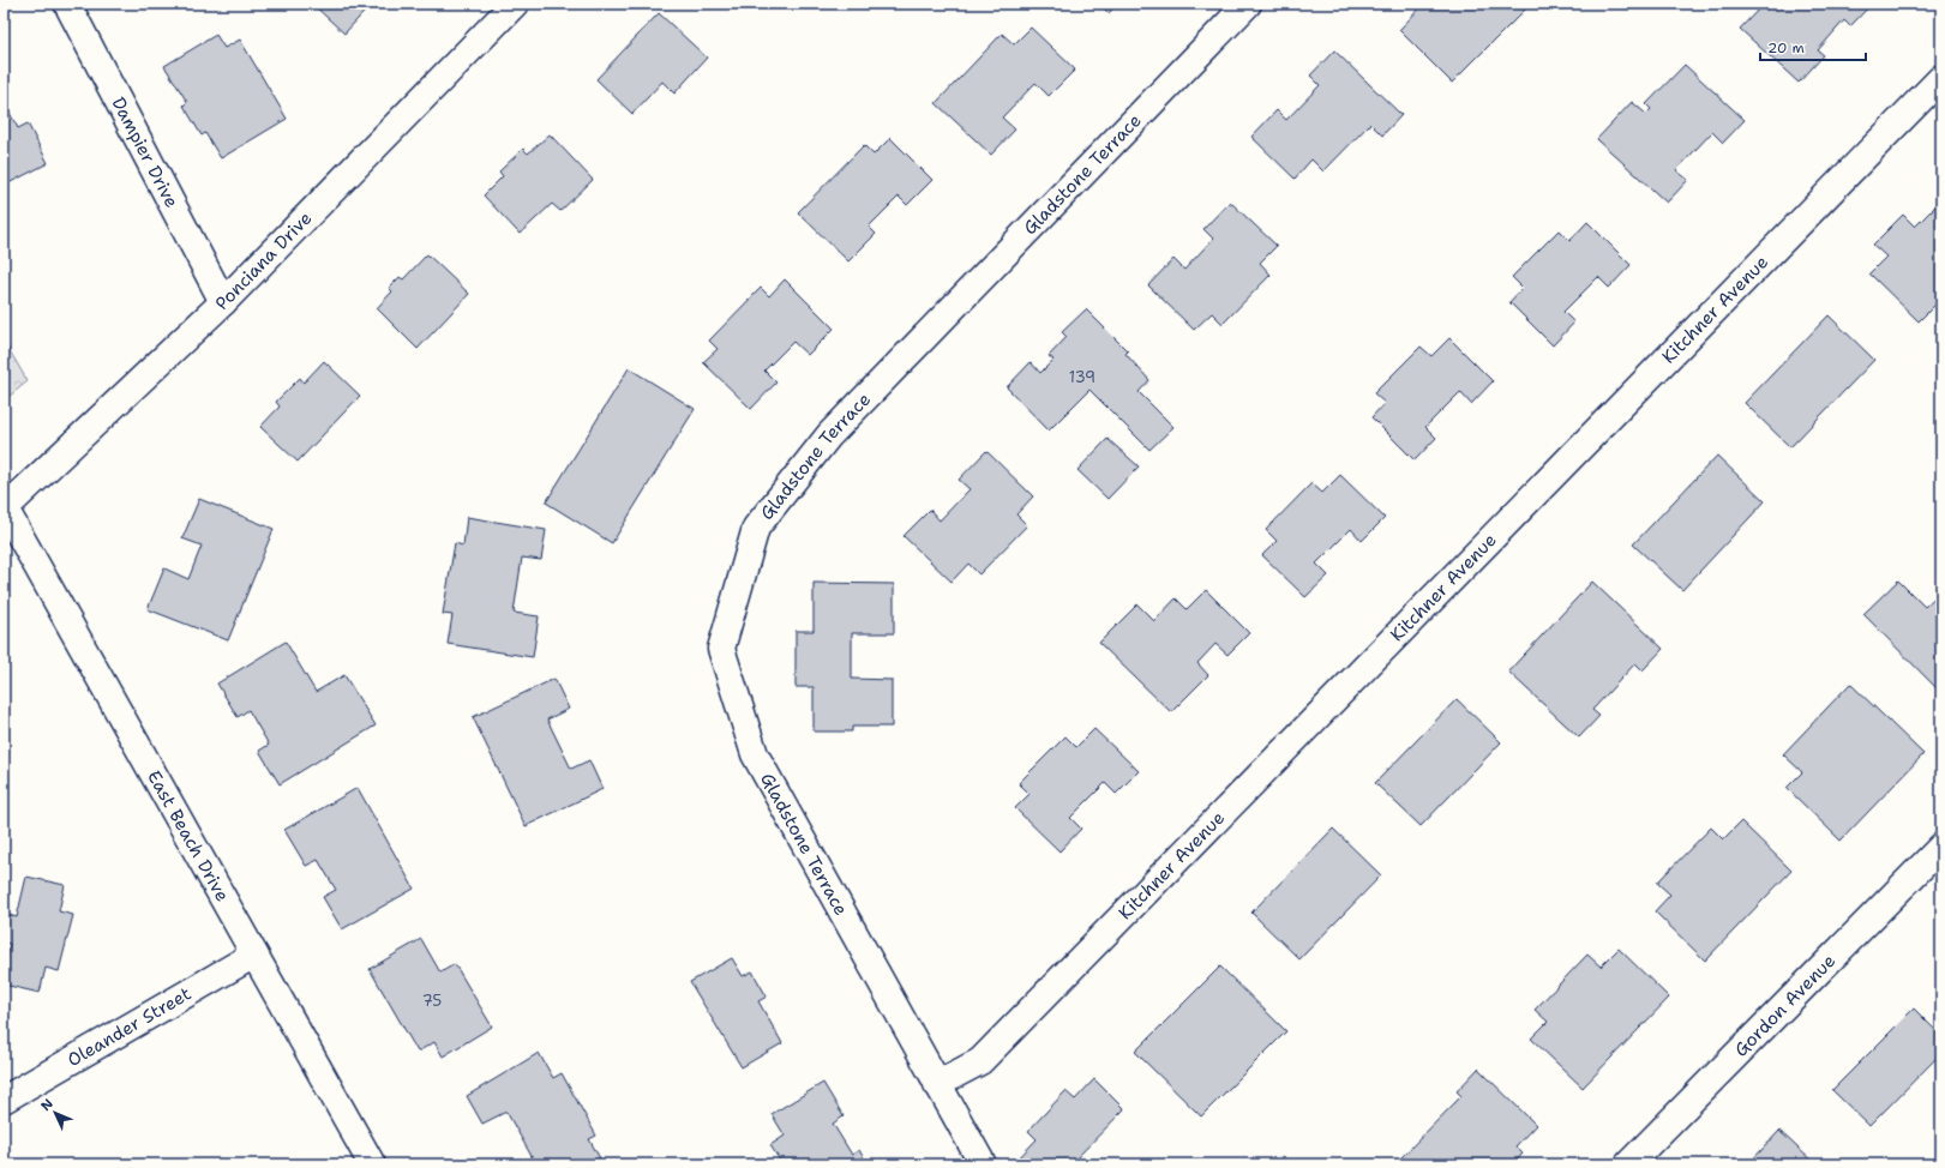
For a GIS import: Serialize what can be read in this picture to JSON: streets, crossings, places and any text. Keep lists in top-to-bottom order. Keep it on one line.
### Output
{"streets":{"street":["Dampier Drive","Gladstone Terrace","Ponciana Drive","Kitchner Avenue","East Beach Drive","Gordon Avenue","Oleander Street"]},"crossings":[["Dampier Drive","Ponciana Drive"],["Gladstone Terrace","Kitchner Avenue"],["Ponciana Drive","East Beach Drive"],["East Beach Drive","Oleander Street"]],"house_numbers":["139","75"],"scale_bar":"20 m","north":"top left"}
